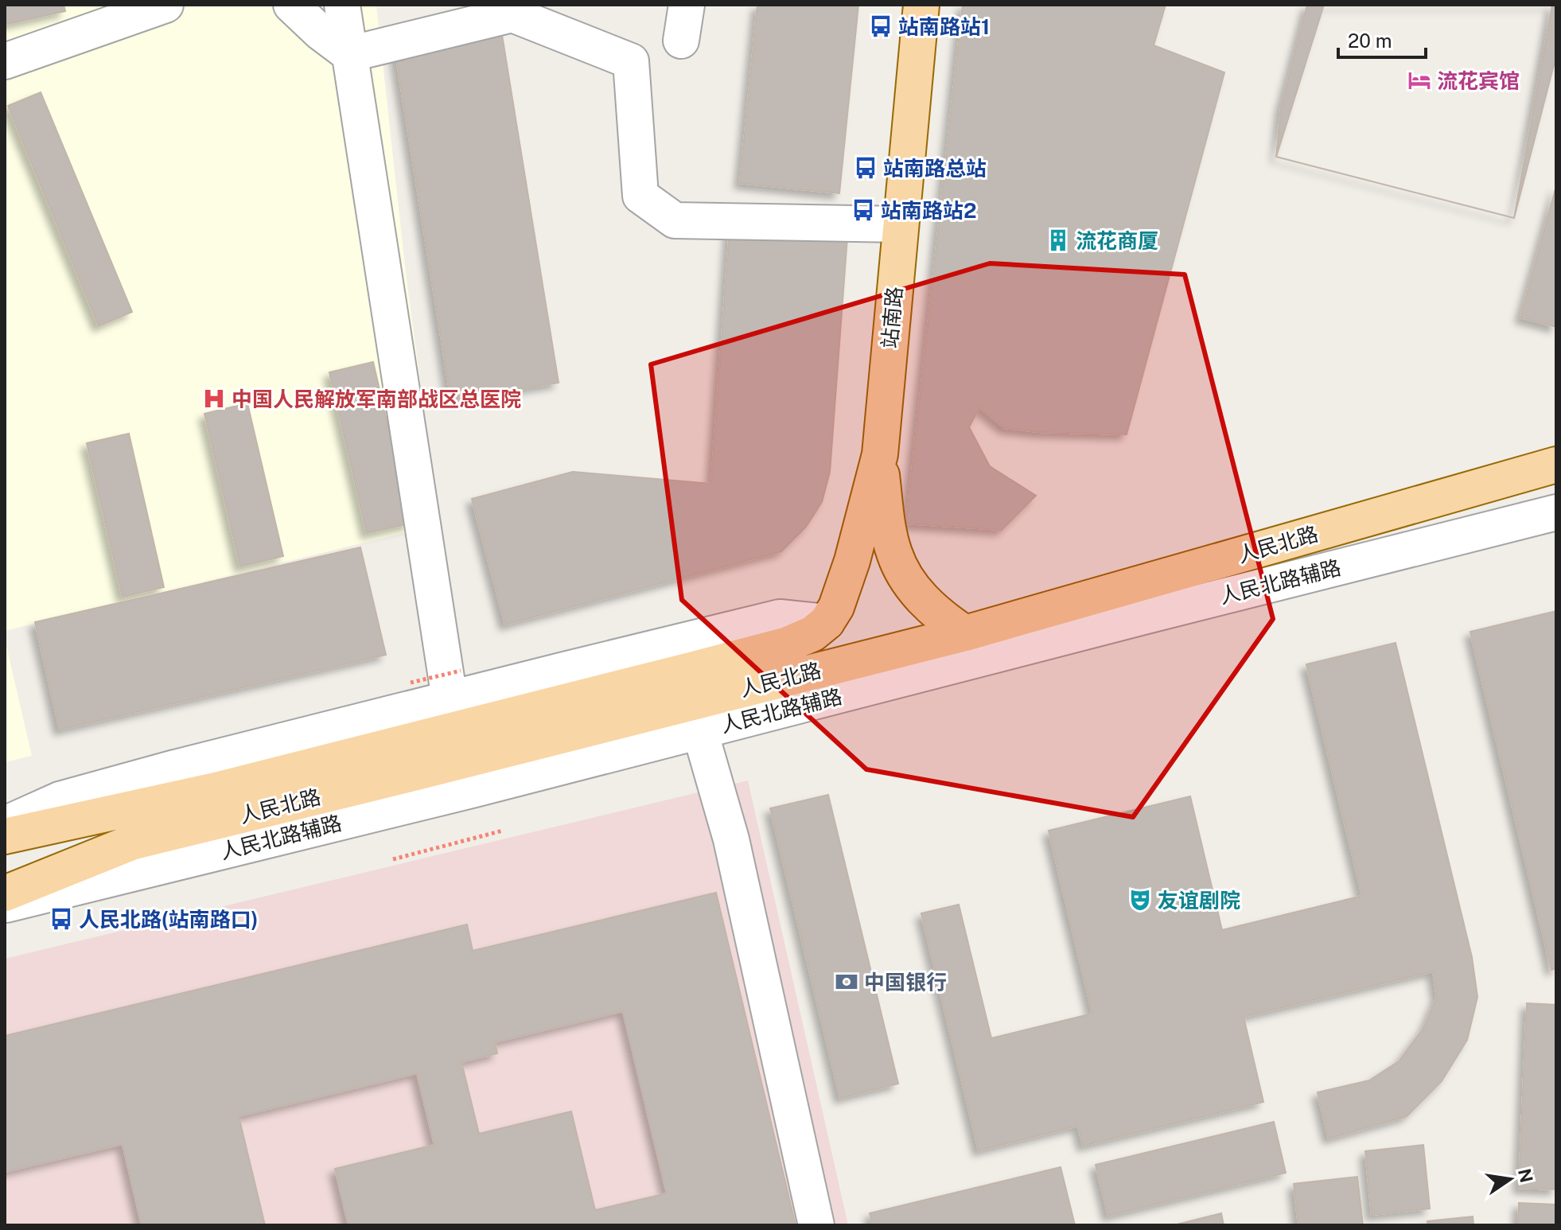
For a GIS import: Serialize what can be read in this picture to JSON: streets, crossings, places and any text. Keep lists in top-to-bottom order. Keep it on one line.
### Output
{"streets":{"main road":["站南路","人民北路"],"street":["人民北路辅路"]},"crossings":[["站南路","人民北路"],["人民北路","人民北路辅路"]],"places":{"bus stop":["站南路站1","站南路总站","站南路站2","人民北路(站南路口)"],"hotel":["流花宾馆"],"building":["流花商厦"],"hospital":["中国人民解放军南部战区总医院"],"theatre":["友谊剧院"],"bank":["中国银行"]},"scale_bar":"20 m","north":"right"}
